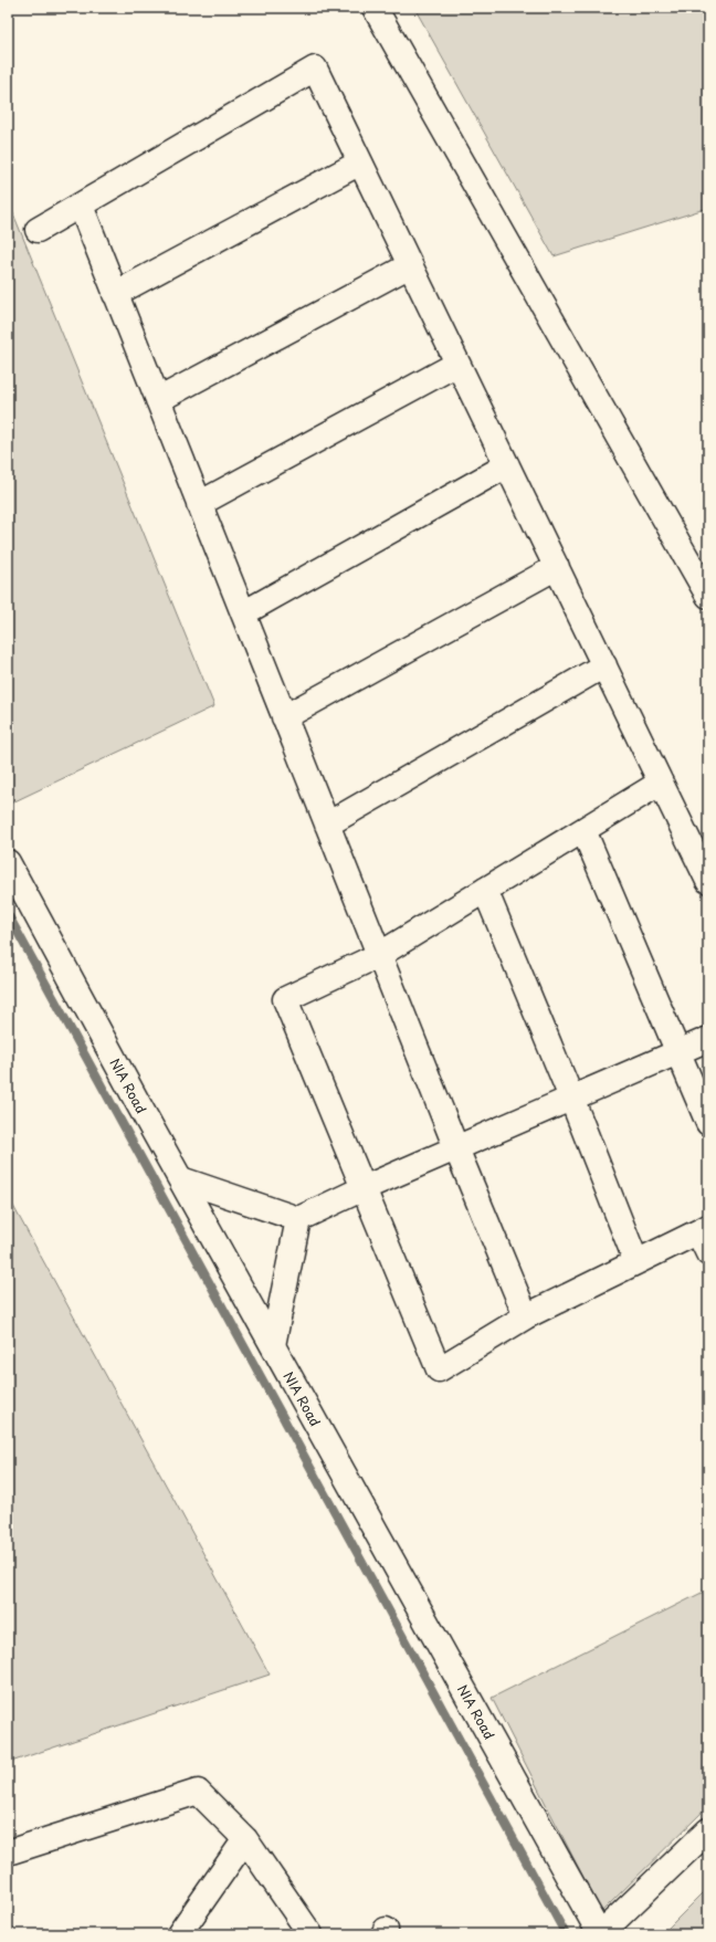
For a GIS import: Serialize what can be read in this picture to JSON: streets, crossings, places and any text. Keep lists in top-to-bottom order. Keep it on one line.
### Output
{"streets":{"street":["NIA Road"]}}
